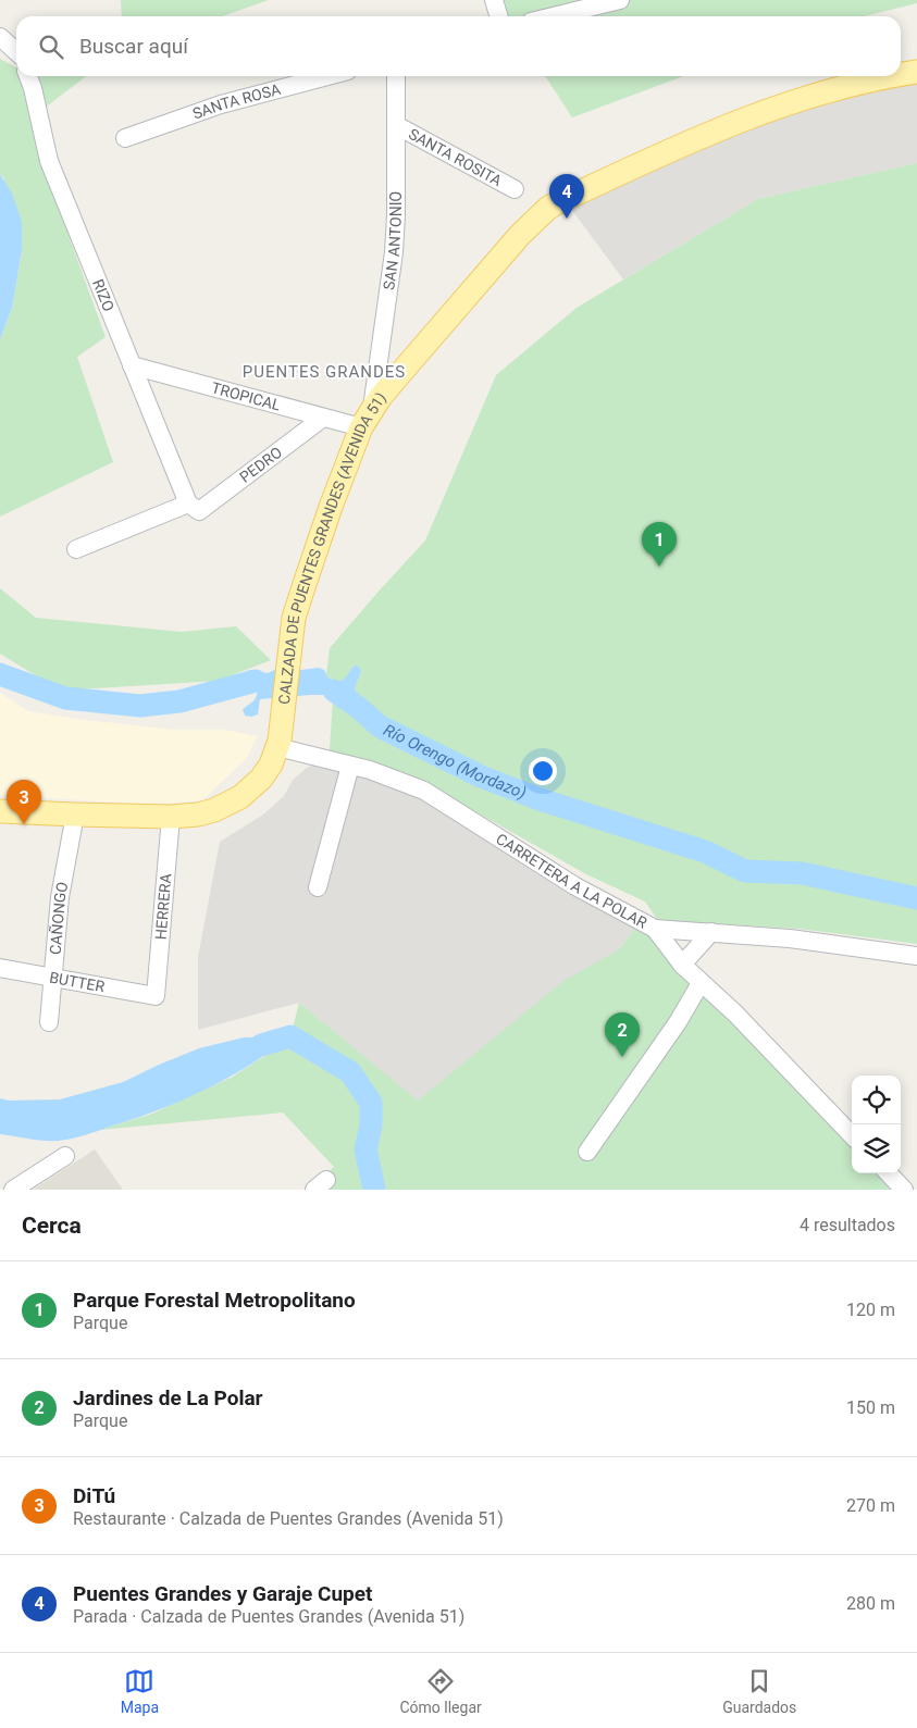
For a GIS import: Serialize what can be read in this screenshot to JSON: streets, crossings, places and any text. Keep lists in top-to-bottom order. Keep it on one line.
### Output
{"streets":{"main road":["CALZADA DE PUENTES GRANDES (AVENIDA 51)"],"street":["SANTA ROSA","SANTA ROSITA","SAN ANTONIO","RIZO","TROPICAL","PEDRO","CARRETERA A LA POLAR","HERRERA","CAÑONGO","BUTTER"]},"crossings":[["SANTA ROSITA","SAN ANTONIO"],["SAN ANTONIO","TROPICAL"],["SAN ANTONIO","CALZADA DE PUENTES GRANDES (AVENIDA 51)"],["RIZO","TROPICAL"],["RIZO","PEDRO"],["TROPICAL","PEDRO"],["TROPICAL","CALZADA DE PUENTES GRANDES (AVENIDA 51)"],["CALZADA DE PUENTES GRANDES (AVENIDA 51)","CARRETERA A LA POLAR"],["CALZADA DE PUENTES GRANDES (AVENIDA 51)","HERRERA"],["CALZADA DE PUENTES GRANDES (AVENIDA 51)","CAÑONGO"],["HERRERA","BUTTER"],["CAÑONGO","BUTTER"]],"districts":["PUENTES GRANDES"],"water":["Río Orengo (Mordazo)"],"page":{"search":"Buscar aquí","pins":["4","1","3","2"],"heading":["Cerca","4 resultados"],"list":[{"mark":"1","name":"Parque Forestal Metropolitano","note":"Parque","value":"120 m"},{"mark":"2","name":"Jardines de La Polar","note":"Parque","value":"150 m"},{"mark":"3","name":"DiTú","note":"Restaurante · Calzada de Puentes Grandes (Avenida 51)","value":"270 m"},{"mark":"4","name":"Puentes Grandes y Garaje Cupet","note":"Parada · Calzada de Puentes Grandes (Avenida 51)","value":"280 m"}],"nav":["Mapa","Cómo llegar","Guardados"]}}
